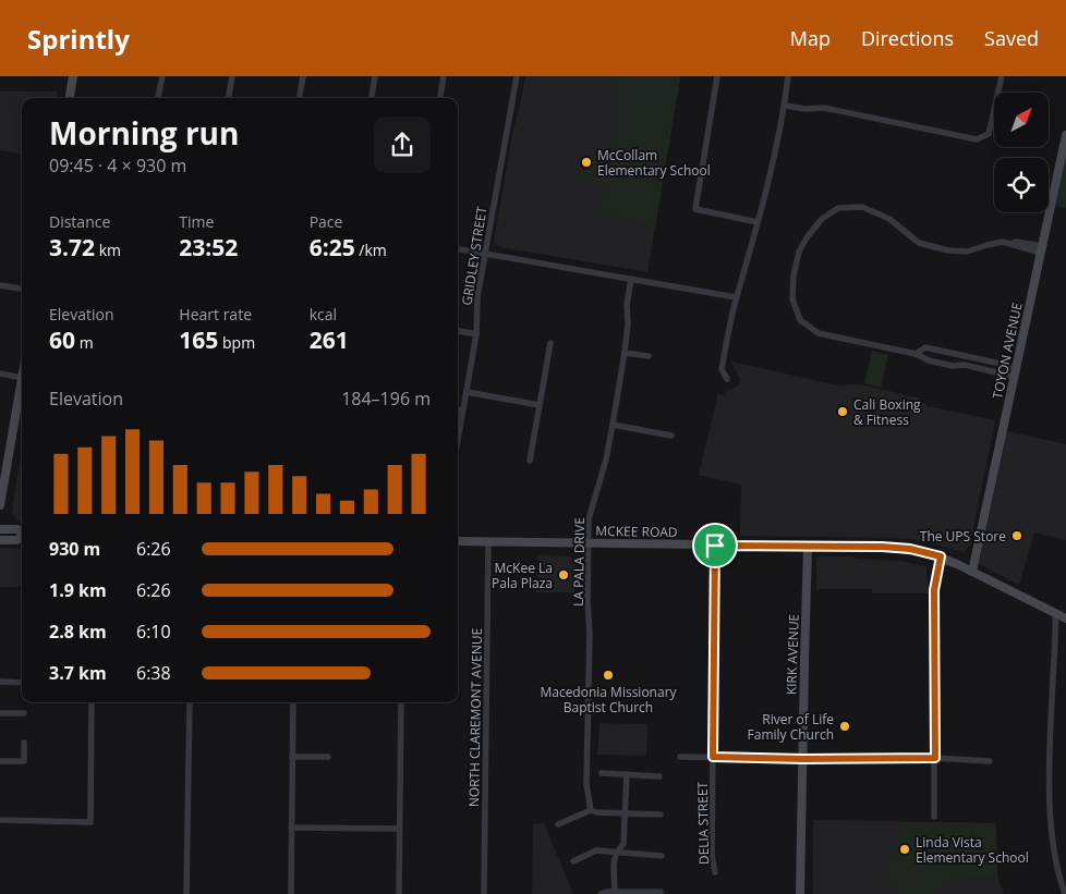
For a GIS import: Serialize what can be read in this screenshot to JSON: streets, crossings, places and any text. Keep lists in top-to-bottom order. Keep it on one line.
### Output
{"streets":{"street":["GRIDLEY STREET","TOYON AVENUE","MCKEE ROAD","LA PALA DRIVE","KIRK AVENUE","NORTH CLAREMONT AVENUE","DELIA STREET"]},"crossings":[["TOYON AVENUE","MCKEE ROAD"],["MCKEE ROAD","LA PALA DRIVE"],["MCKEE ROAD","KIRK AVENUE"],["MCKEE ROAD","NORTH CLAREMONT AVENUE"],["MCKEE ROAD","DELIA STREET"]],"places":["McCollam Elementary School","Cali Boxing & Fitness","The UPS Store","McKee La Pala Plaza","Macedonia Missionary Baptist Church","River of Life Family Church","Linda Vista Elementary School"],"north":"top right","page":{"header":"Sprintly","nav":["Map","Directions","Saved"],"heading":["Morning run","09:45 · 4 × 930 m"],"stats":[["Distance","3.72 km"],["Time","23:52"],["Pace","6:25 /km"],["Elevation","60 m"],["Heart rate","165 bpm"],["kcal","261"]],"chart":["Elevation","184–196 m"],"list":[{"name":"930 m","note":"6:26"},{"name":"1.9 km","note":"6:26"},{"name":"2.8 km","note":"6:10"},{"name":"3.7 km","note":"6:38"}]}}
